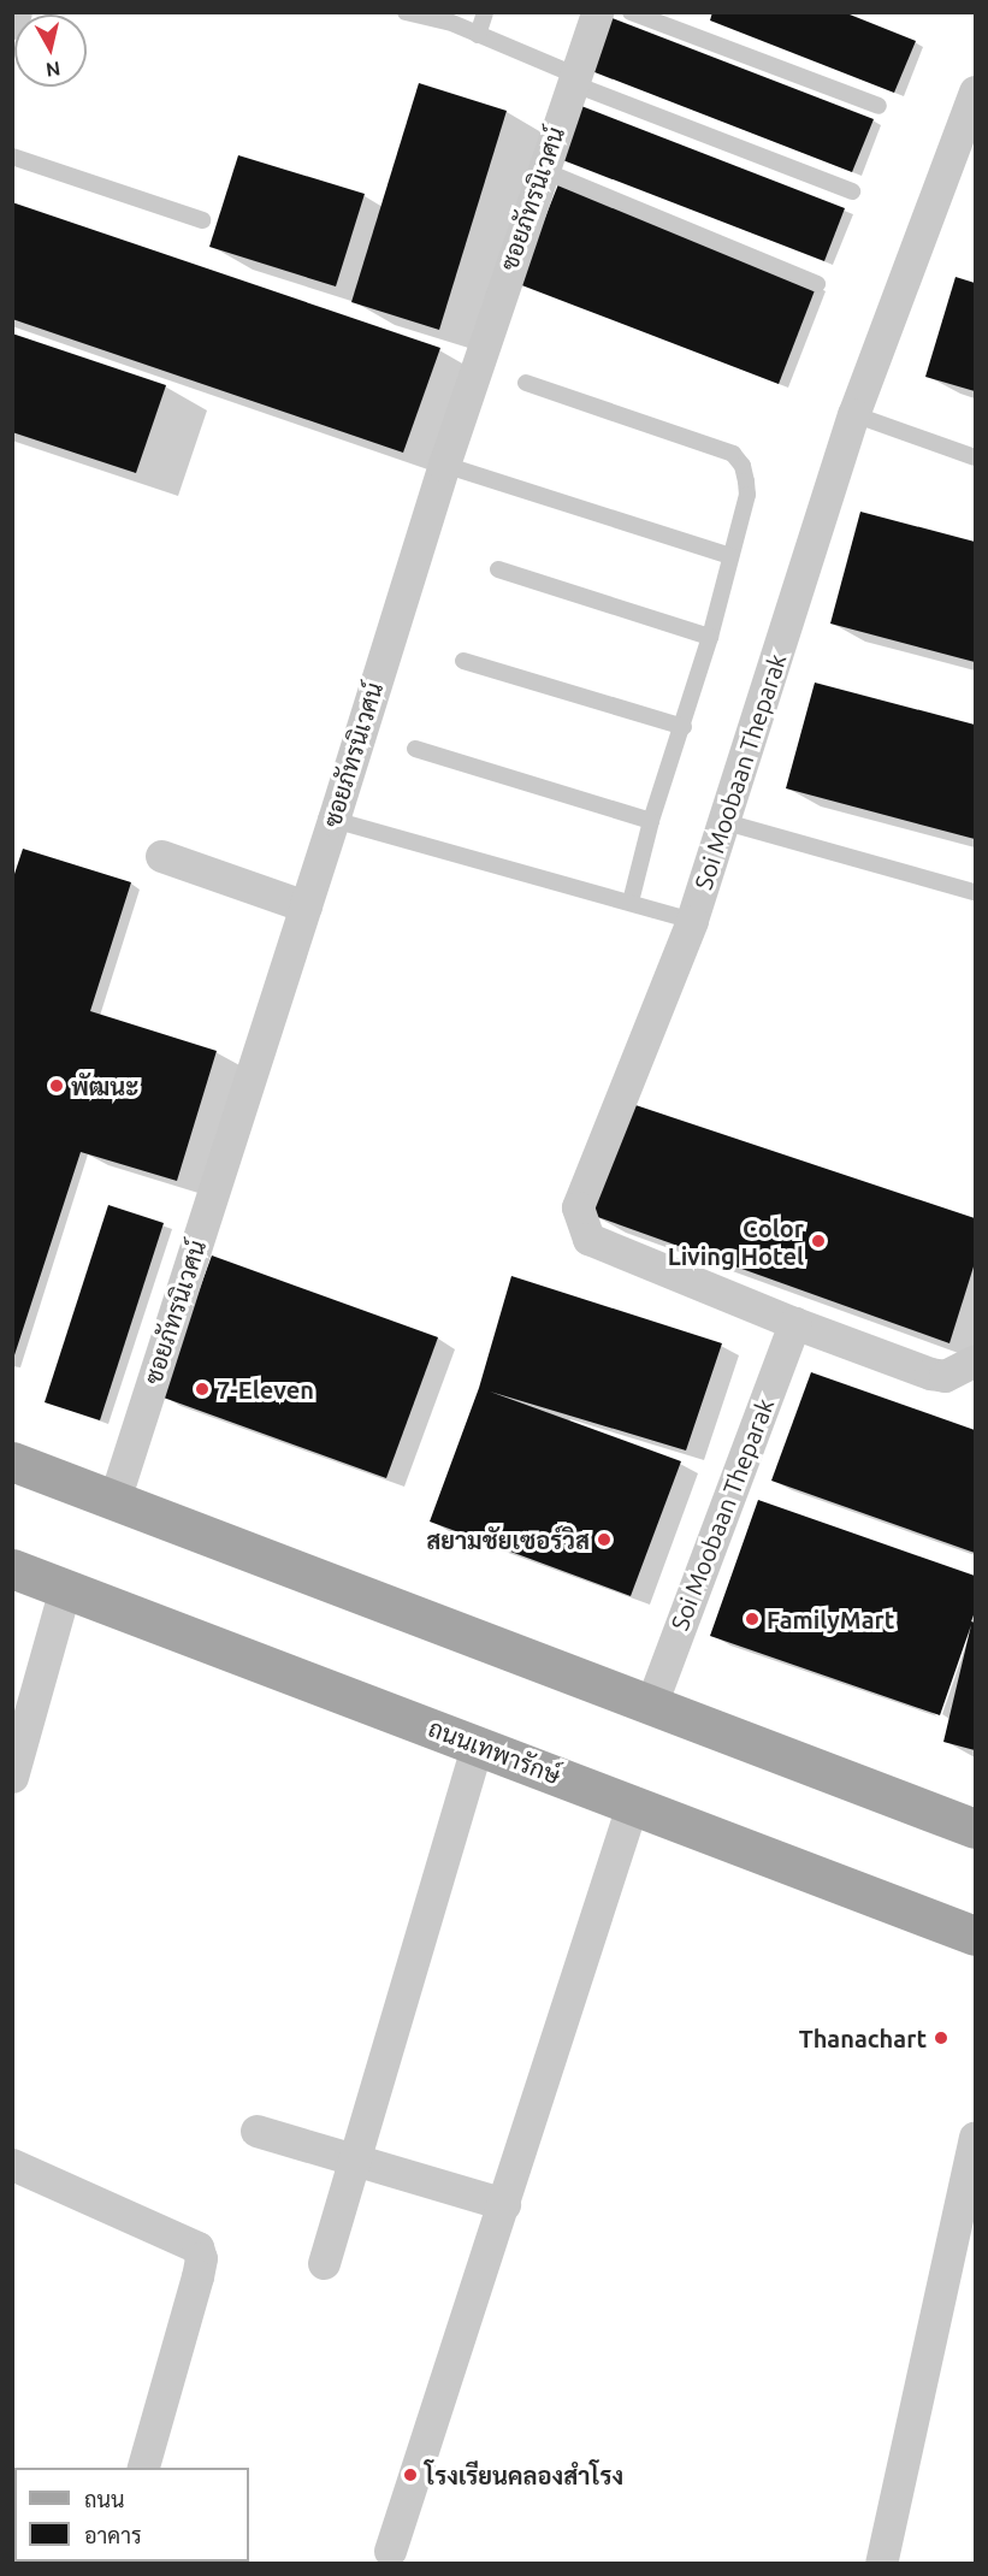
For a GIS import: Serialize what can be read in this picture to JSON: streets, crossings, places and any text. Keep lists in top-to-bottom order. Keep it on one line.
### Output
{"streets":{"main road":["ถนนเทพารักษ์"],"street":["ซอยภัทรนิเวศน์","Soi Moobaan Theparak"]},"places":["พัฒนะ","Color Living Hotel","7-Eleven","สยามชัยเซอร์วิส","FamilyMart","Thanachart","โรงเรียนคลองสำโรง"],"legend":["ถนน","อาคาร"],"north":"bottom"}
